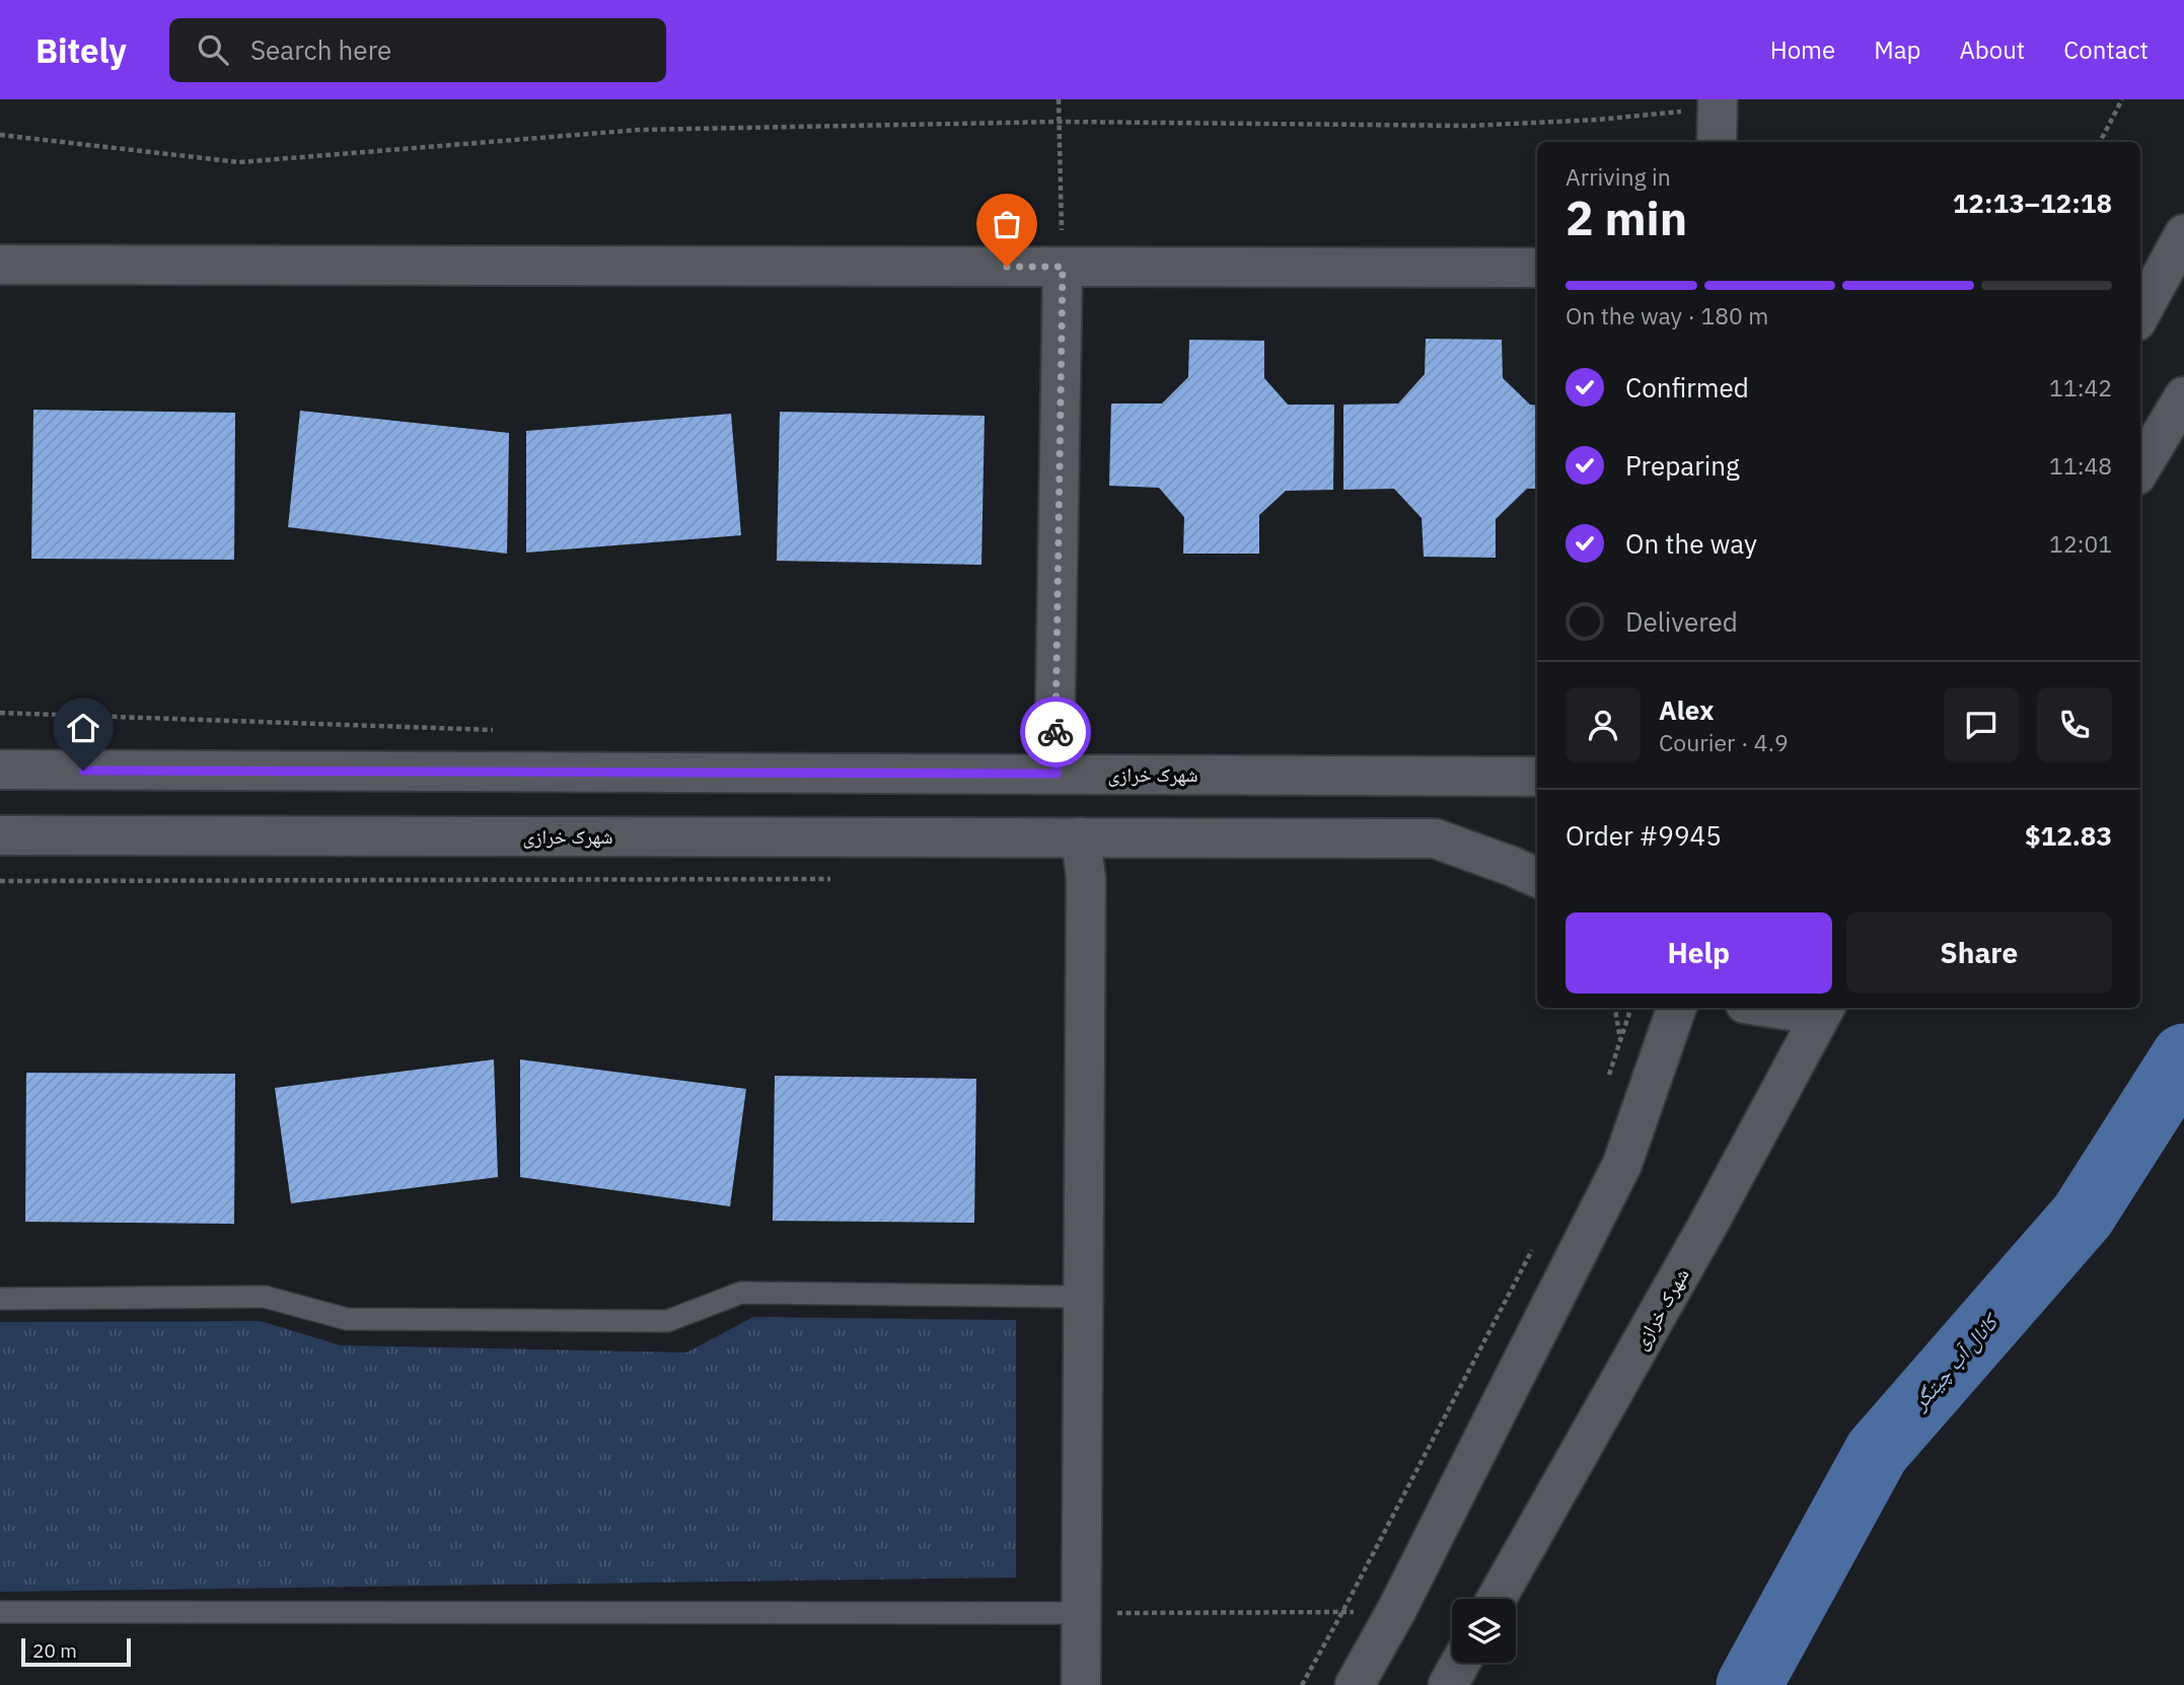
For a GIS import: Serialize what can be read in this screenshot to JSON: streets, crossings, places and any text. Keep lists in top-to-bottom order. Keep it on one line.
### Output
{"streets":{"street":["شهرک خرازی"]},"water":["کانال آب چیتگر"],"scale_bar":"20 m","page":{"header":"Bitely","search":"Search here","nav":["Home","Map","About","Contact"],"heading":["2 min","Arriving in","12:13–12:18"],"panel":["Alex","Courier · 4.9","Order #9945","$12.83"],"bar":"On the way · 180 m","list":[["Confirmed","11:42"],["Preparing","11:48"],["On the way","12:01"],"Delivered"],"buttons":["Help","Share"],"scale":"20 m"}}
